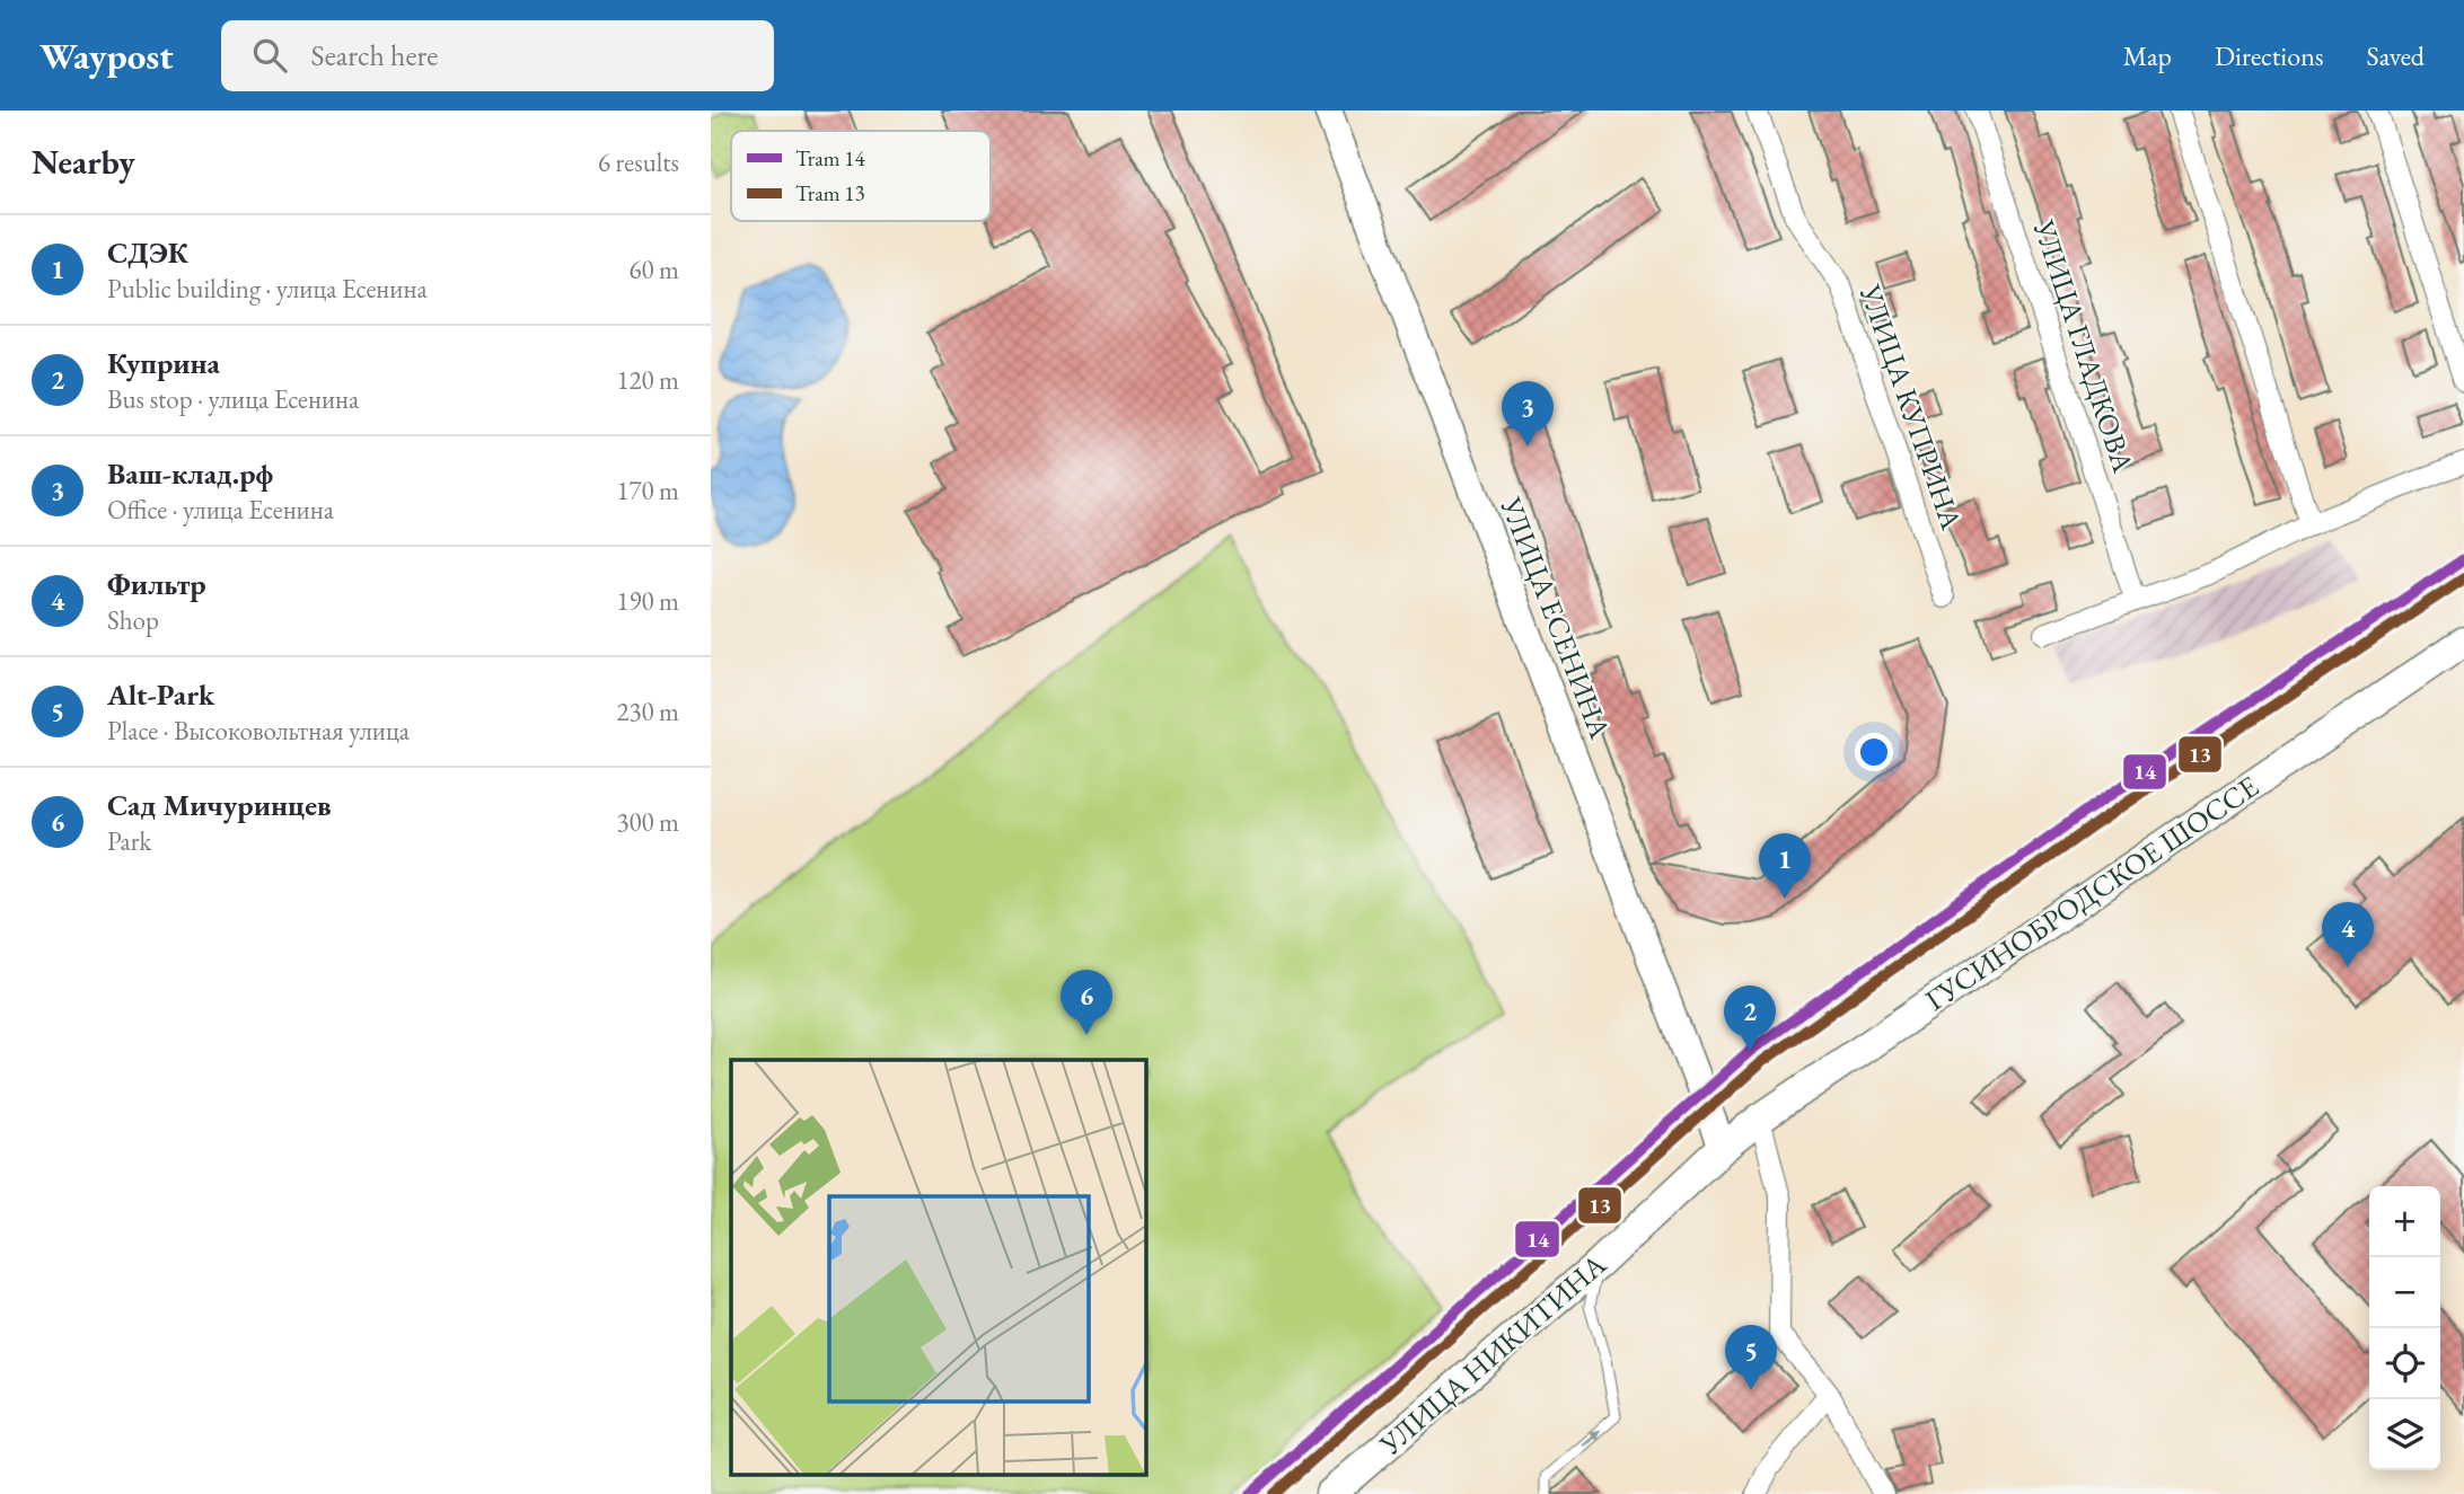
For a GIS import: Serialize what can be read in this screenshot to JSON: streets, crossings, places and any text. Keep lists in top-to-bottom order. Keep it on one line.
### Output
{"streets":{"main road":["ГУСИНОБРОДСКОЕ ШОССЕ","УЛИЦА НИКИТИНА"],"street":["УЛИЦА ГЛАДКОВА","УЛИЦА КУПРИНА","УЛИЦА ЕСЕНИНА"]},"crossings":[["УЛИЦА ЕСЕНИНА","ГУСИНОБРОДСКОЕ ШОССЕ"],["УЛИЦА ЕСЕНИНА","УЛИЦА НИКИТИНА"],["ГУСИНОБРОДСКОЕ ШОССЕ","УЛИЦА НИКИТИНА"]],"lines":["tram line 14","tram line 13"],"legend":["Tram 14","Tram 13"],"page":{"header":"Waypost","search":"Search here","nav":["Map","Directions","Saved"],"heading":["Nearby","6 results"],"list":[{"mark":"1","name":"СДЭК","note":"Public building · улица Есенина","value":"60 m"},{"mark":"2","name":"Куприна","note":"Bus stop · улица Есенина","value":"120 m"},{"mark":"3","name":"Ваш-клад.рф","note":"Office · улица Есенина","value":"170 m"},{"mark":"4","name":"Фильтр","note":"Shop","value":"190 m"},{"mark":"5","name":"Alt-Park","note":"Place · Высоковольтная улица","value":"230 m"},{"mark":"6","name":"Сад Мичуринцев","note":"Park","value":"300 m"}],"pins":["3","1","4","6","2","5"],"map_buttons":["+","−"]}}
